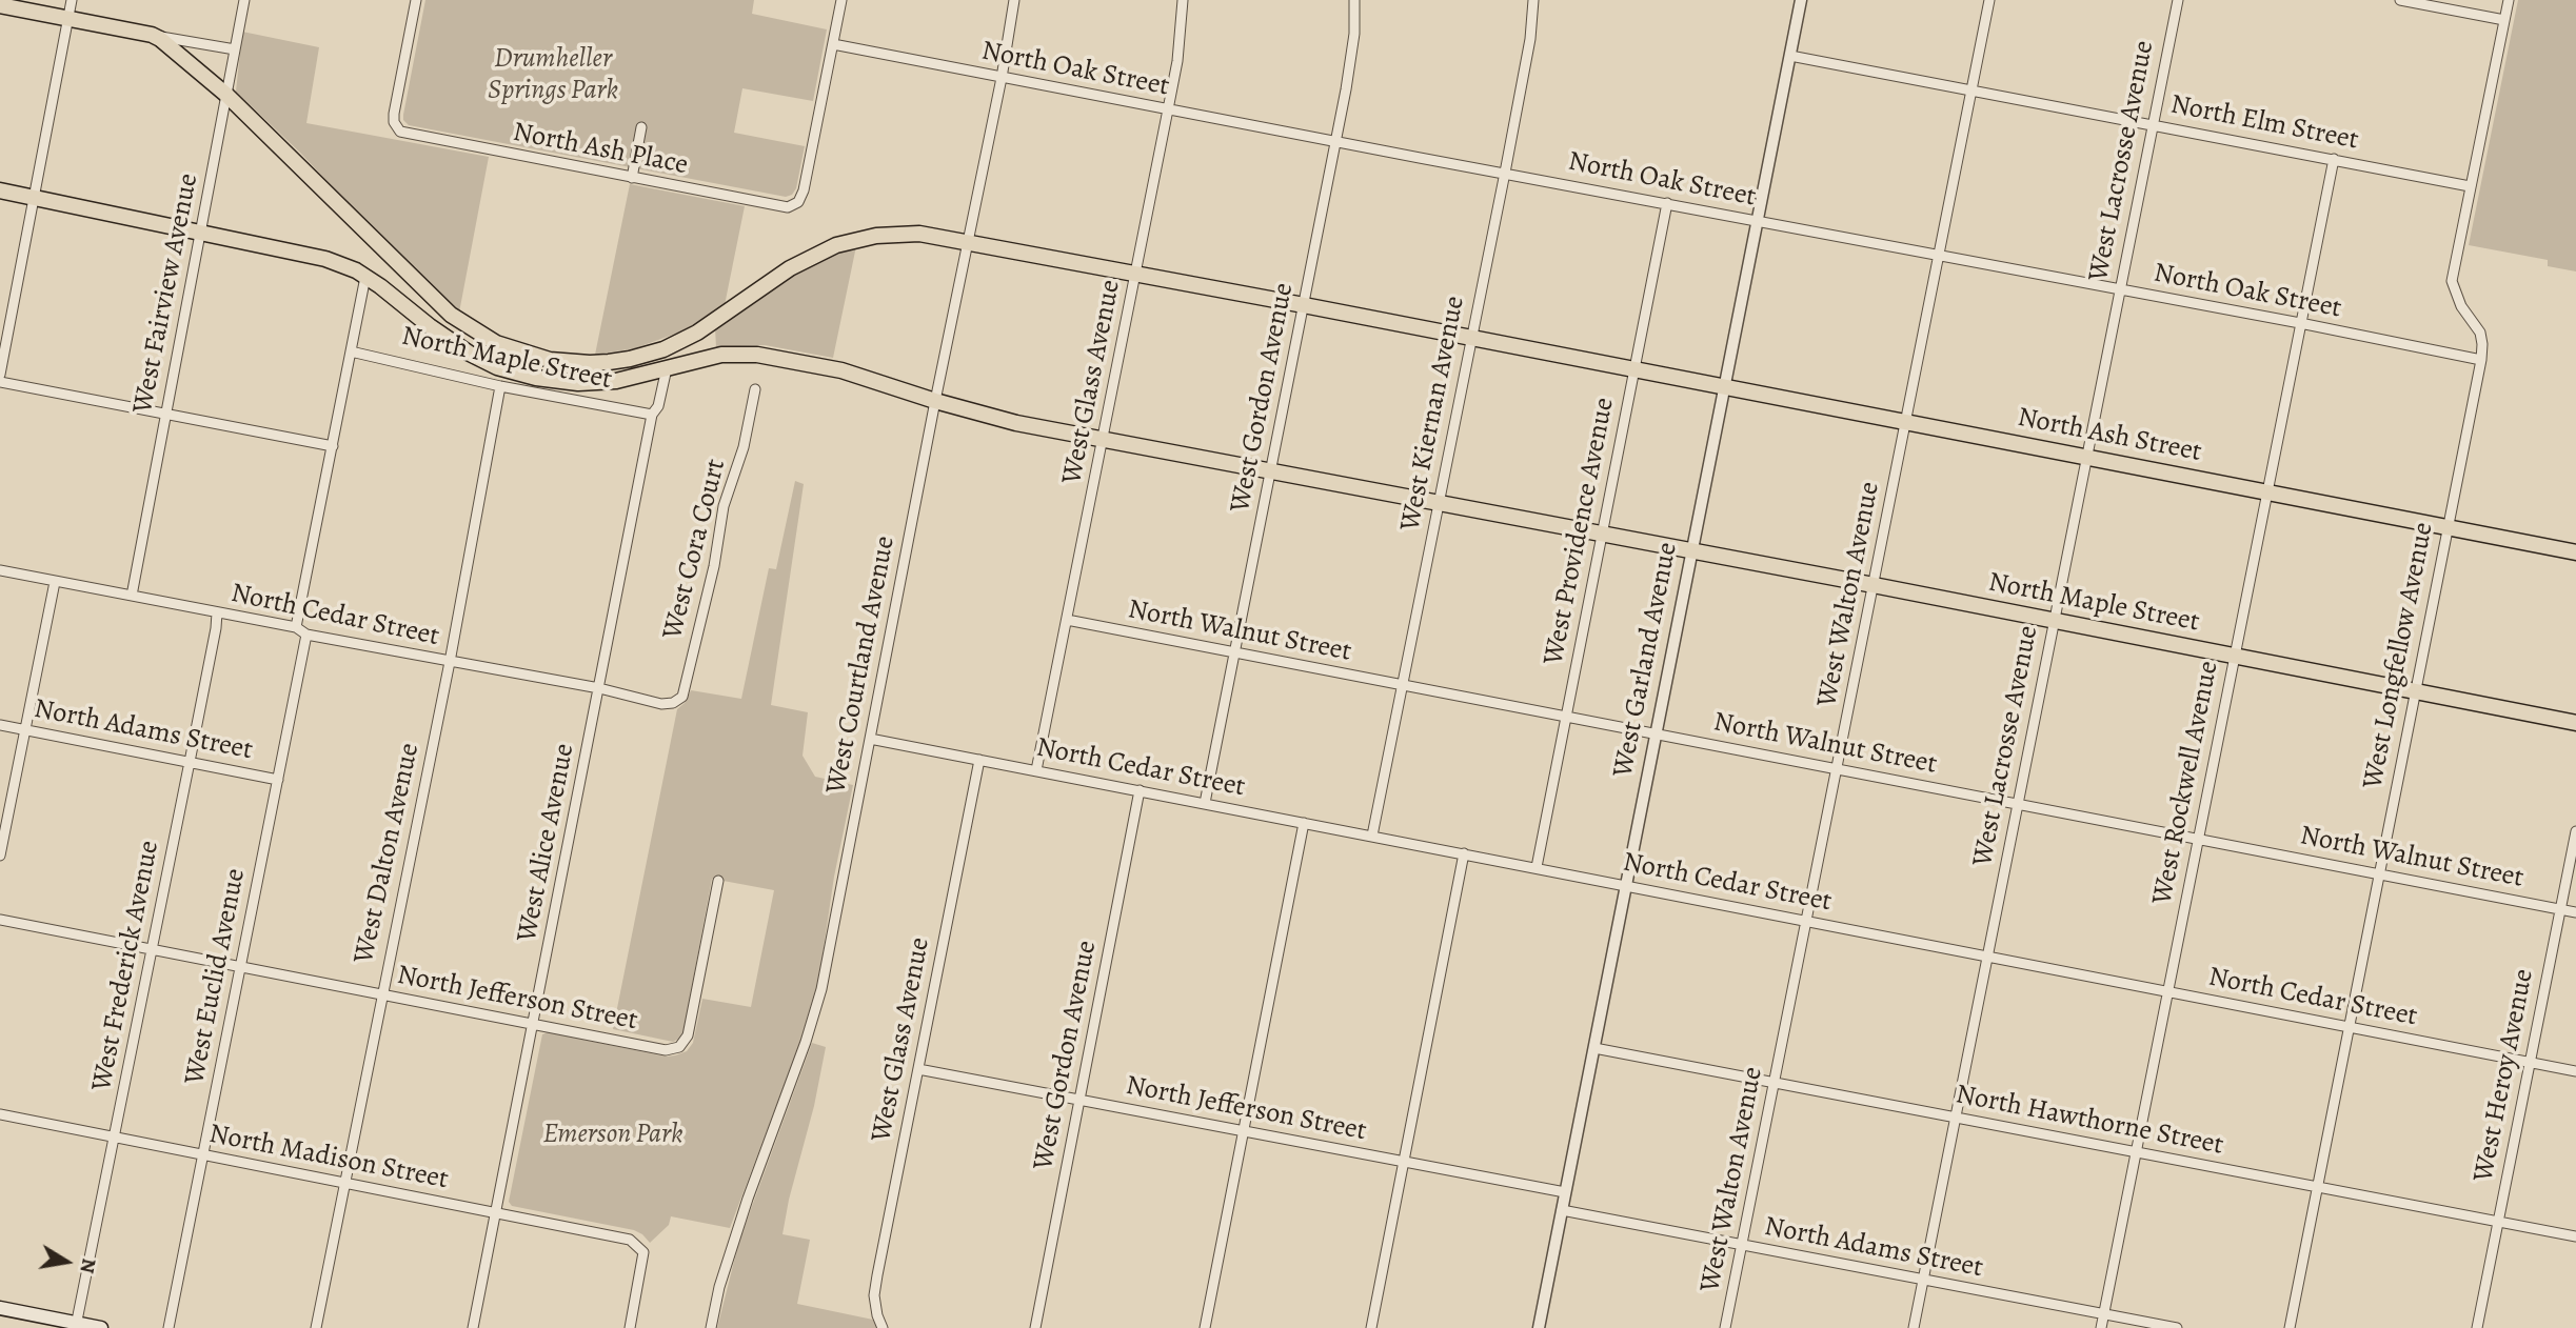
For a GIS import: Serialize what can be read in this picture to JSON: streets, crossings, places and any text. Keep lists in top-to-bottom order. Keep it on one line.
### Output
{"streets":{"main road":["North Maple Street","North Ash Street"],"street":["North Oak Street","North Elm Street","North Ash Place","West Lacrosse Avenue","West Fairview Avenue","West Glass Avenue","West Gordon Avenue","West Kiernan Avenue","West Providence Avenue","West Cora Court","West Walton Avenue","North Cedar Street","North Walnut Street","West Longfellow Avenue","West Garland Avenue","West Courtland Avenue","North Adams Street","West Rockwell Avenue","West Alice Avenue","West Dalton Avenue","West Frederick Avenue","West Euclid Avenue","North Jefferson Street","West Heroy Avenue","North Hawthorne Street","North Madison Street"]},"crossings":[["North Oak Street","North Ash Place"],["North Oak Street","West Lacrosse Avenue"],["North Oak Street","West Glass Avenue"],["North Oak Street","West Gordon Avenue"],["North Oak Street","West Kiernan Avenue"],["North Oak Street","West Providence Avenue"],["North Oak Street","West Walton Avenue"],["North Oak Street","West Longfellow Avenue"],["North Oak Street","West Garland Avenue"],["North Oak Street","West Courtland Avenue"],["North Oak Street","West Rockwell Avenue"],["North Elm Street","West Lacrosse Avenue"],["North Elm Street","West Walton Avenue"],["North Elm Street","West Longfellow Avenue"],["North Elm Street","West Garland Avenue"],["North Elm Street","West Rockwell Avenue"],["West Lacrosse Avenue","North Maple Street"],["West Lacrosse Avenue","North Ash Street"],["West Lacrosse Avenue","North Cedar Street"],["West Lacrosse Avenue","North Walnut Street"],["West Lacrosse Avenue","North Adams Street"],["West Lacrosse Avenue","North Hawthorne Street"],["West Fairview Avenue","North Maple Street"],["West Fairview Avenue","North Ash Street"],["West Fairview Avenue","North Cedar Street"],["North Maple Street","West Glass Avenue"],["North Maple Street","West Gordon Avenue"],["North Maple Street","West Kiernan Avenue"],["North Maple Street","West Providence Avenue"],["North Maple Street","West Walton Avenue"],["North Maple Street","West Longfellow Avenue"],["North Maple Street","West Garland Avenue"],["North Maple Street","West Courtland Avenue"],["North Maple Street","West Rockwell Avenue"],["North Maple Street","West Alice Avenue"],["North Maple Street","West Dalton Avenue"],["West Glass Avenue","North Ash Street"],["West Glass Avenue","North Cedar Street"],["West Glass Avenue","North Walnut Street"],["West Glass Avenue","North Jefferson Street"],["West Gordon Avenue","North Ash Street"],["West Gordon Avenue","North Cedar Street"],["West Gordon Avenue","North Walnut Street"],["West Gordon Avenue","North Jefferson Street"],["West Kiernan Avenue","North Ash Street"],["West Kiernan Avenue","North Cedar Street"],["West Kiernan Avenue","North Walnut Street"],["North Ash Street","West Providence Avenue"],["North Ash Street","West Walton Avenue"],["North Ash Street","West Longfellow Avenue"],["North Ash Street","West Garland Avenue"],["North Ash Street","West Courtland Avenue"],["North Ash Street","West Rockwell Avenue"],["West Providence Avenue","North Cedar Street"],["West Providence Avenue","North Walnut Street"],["West Cora Court","North Cedar Street"],["West Walton Avenue","North Cedar Street"],["West Walton Avenue","North Walnut Street"],["West Walton Avenue","North Adams Street"],["West Walton Avenue","North Hawthorne Street"],["North Cedar Street","West Longfellow Avenue"],["North Cedar Street","West Garland Avenue"],["North Cedar Street","West Courtland Avenue"],["North Cedar Street","West Rockwell Avenue"],["North Cedar Street","West Alice Avenue"],["North Cedar Street","West Dalton Avenue"],["North Cedar Street","West Frederick Avenue"],["North Cedar Street","West Euclid Avenue"],["North Cedar Street","West Heroy Avenue"],["North Walnut Street","West Longfellow Avenue"],["North Walnut Street","West Garland Avenue"],["North Walnut Street","West Rockwell Avenue"],["North Walnut Street","West Heroy Avenue"],["West Longfellow Avenue","North Hawthorne Street"],["West Garland Avenue","North Adams Street"],["West Garland Avenue","North Jefferson Street"],["West Garland Avenue","North Hawthorne Street"],["North Adams Street","West Rockwell Avenue"],["North Adams Street","West Frederick Avenue"],["North Adams Street","West Euclid Avenue"],["West Rockwell Avenue","North Hawthorne Street"],["West Alice Avenue","North Jefferson Street"],["West Alice Avenue","North Madison Street"],["West Dalton Avenue","North Jefferson Street"],["West Dalton Avenue","North Madison Street"],["West Frederick Avenue","North Jefferson Street"],["West Frederick Avenue","North Madison Street"],["West Euclid Avenue","North Jefferson Street"],["West Euclid Avenue","North Madison Street"],["West Heroy Avenue","North Hawthorne Street"]],"parks":["Drumheller Springs Park","Emerson Park"],"north":"right"}
